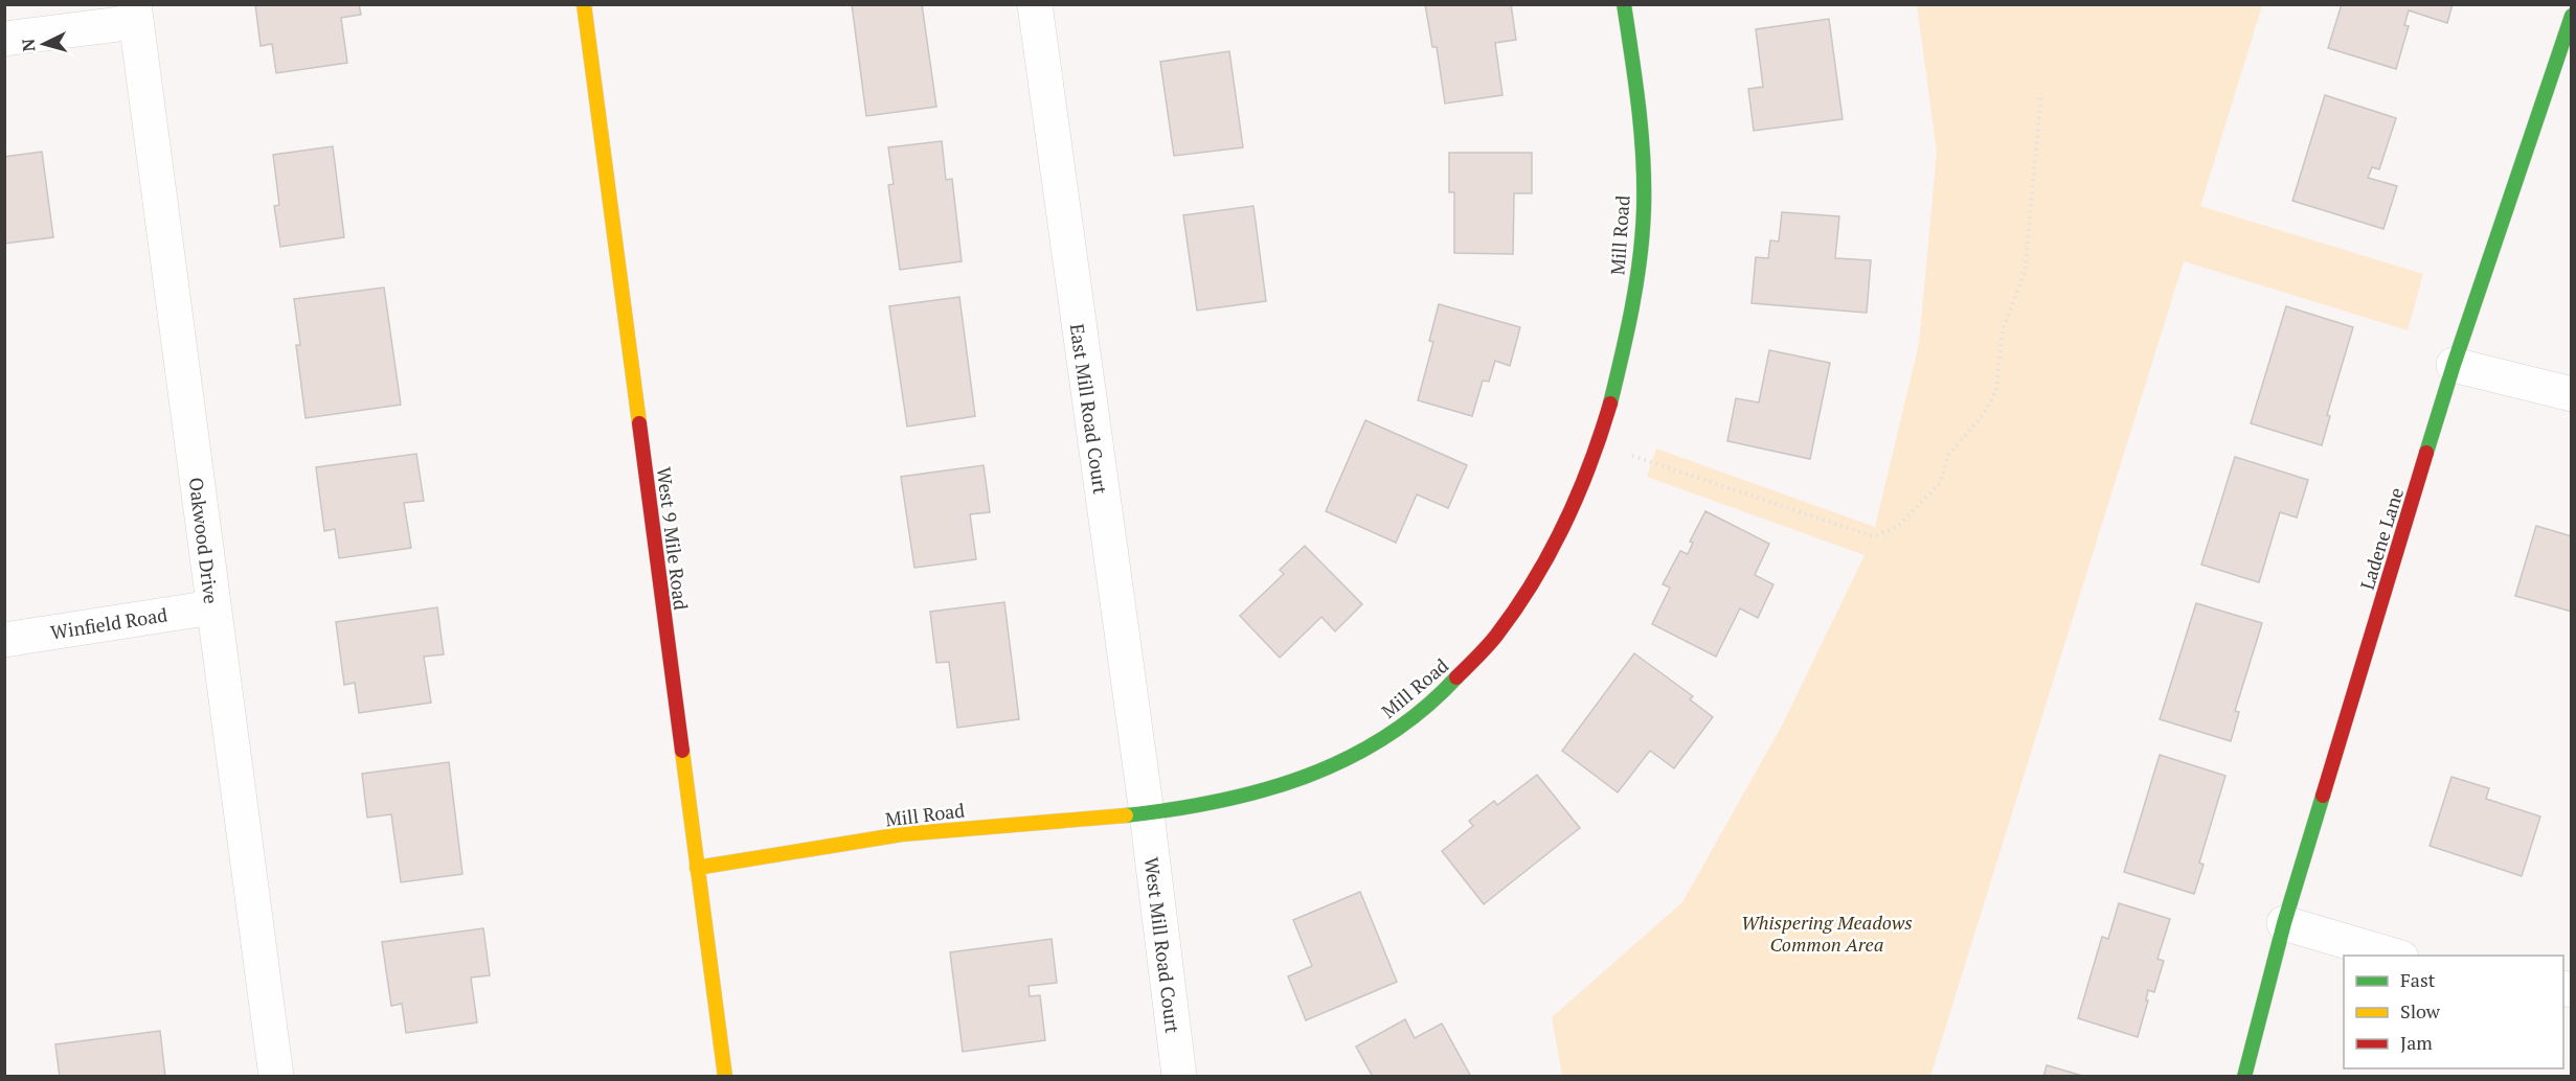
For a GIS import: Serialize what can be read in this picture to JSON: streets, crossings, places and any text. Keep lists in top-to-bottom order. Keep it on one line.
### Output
{"streets":{"street":["Mill Road","East Mill Road Court","West 9 Mile Road","Ladene Lane","Oakwood Drive","Winfield Road","West Mill Road Court"]},"crossings":[["Mill Road","East Mill Road Court"],["Mill Road","West 9 Mile Road"],["Mill Road","West Mill Road Court"],["East Mill Road Court","West Mill Road Court"],["Oakwood Drive","Winfield Road"]],"parks":["Whispering Meadows Common Area"],"legend":["Fast","Slow","Jam"],"north":"left"}
